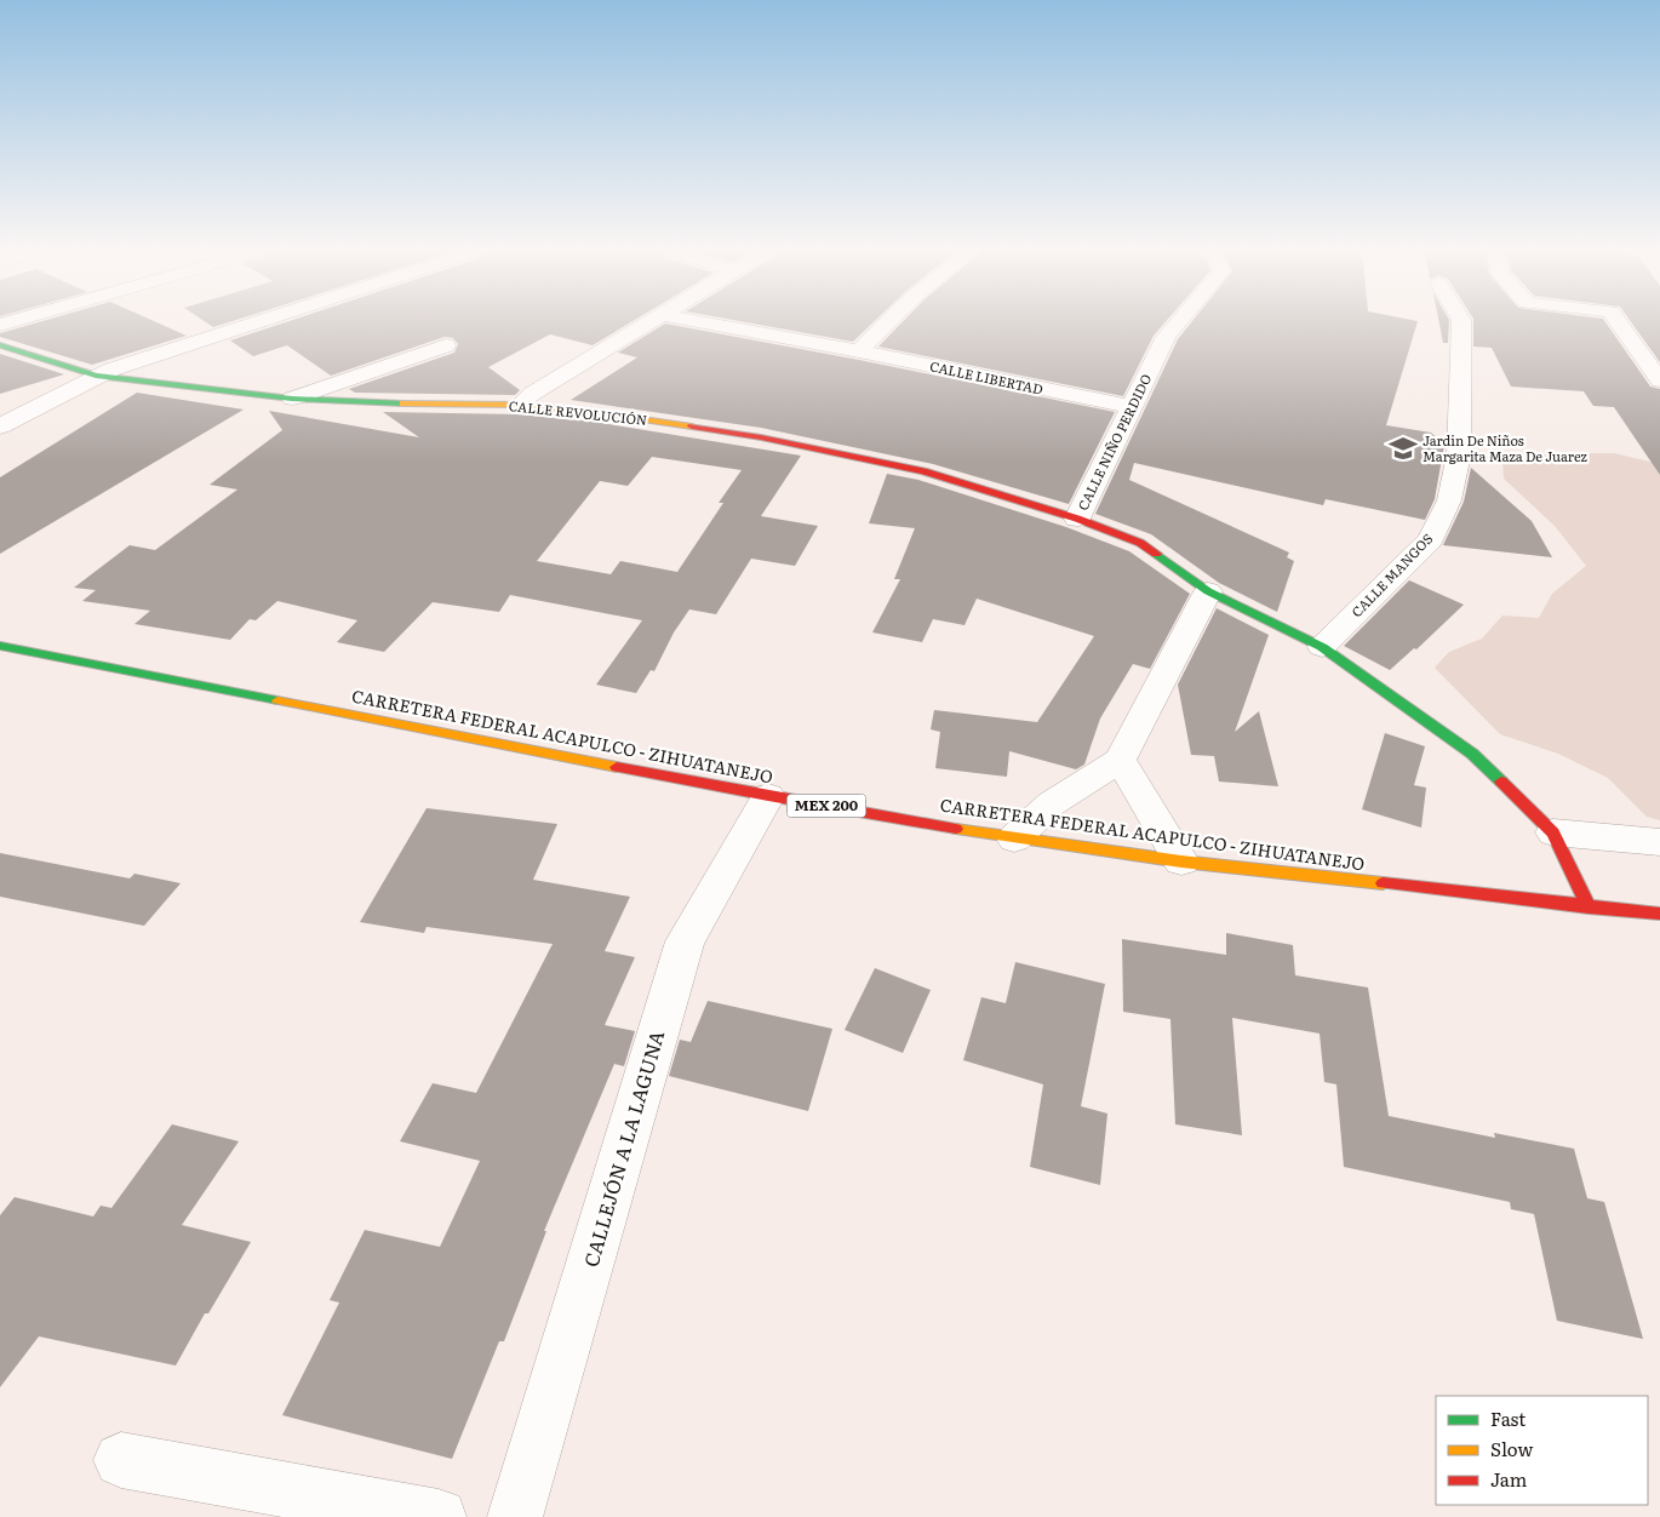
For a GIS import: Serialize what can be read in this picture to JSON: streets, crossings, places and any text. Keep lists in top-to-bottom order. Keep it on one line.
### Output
{"streets":{"street":["CALLE LIBERTAD","CALLE REVOLUCIÓN","CALLE NIÑO PERDIDO","CALLE MANGOS","CARRETERA FEDERAL ACAPULCO - ZIHUATANEJO","MEX 200","CALLEJÓN A LA LAGUNA"]},"crossings":[["CALLE LIBERTAD","CALLE NIÑO PERDIDO"],["CALLE REVOLUCIÓN","CALLE NIÑO PERDIDO"],["CALLE REVOLUCIÓN","CALLE MANGOS"],["CARRETERA FEDERAL ACAPULCO - ZIHUATANEJO","CALLEJÓN A LA LAGUNA"]],"places":{"school or university":["Jardin De Niños Margarita Maza De Juarez"]},"legend":["Fast","Slow","Jam"]}
